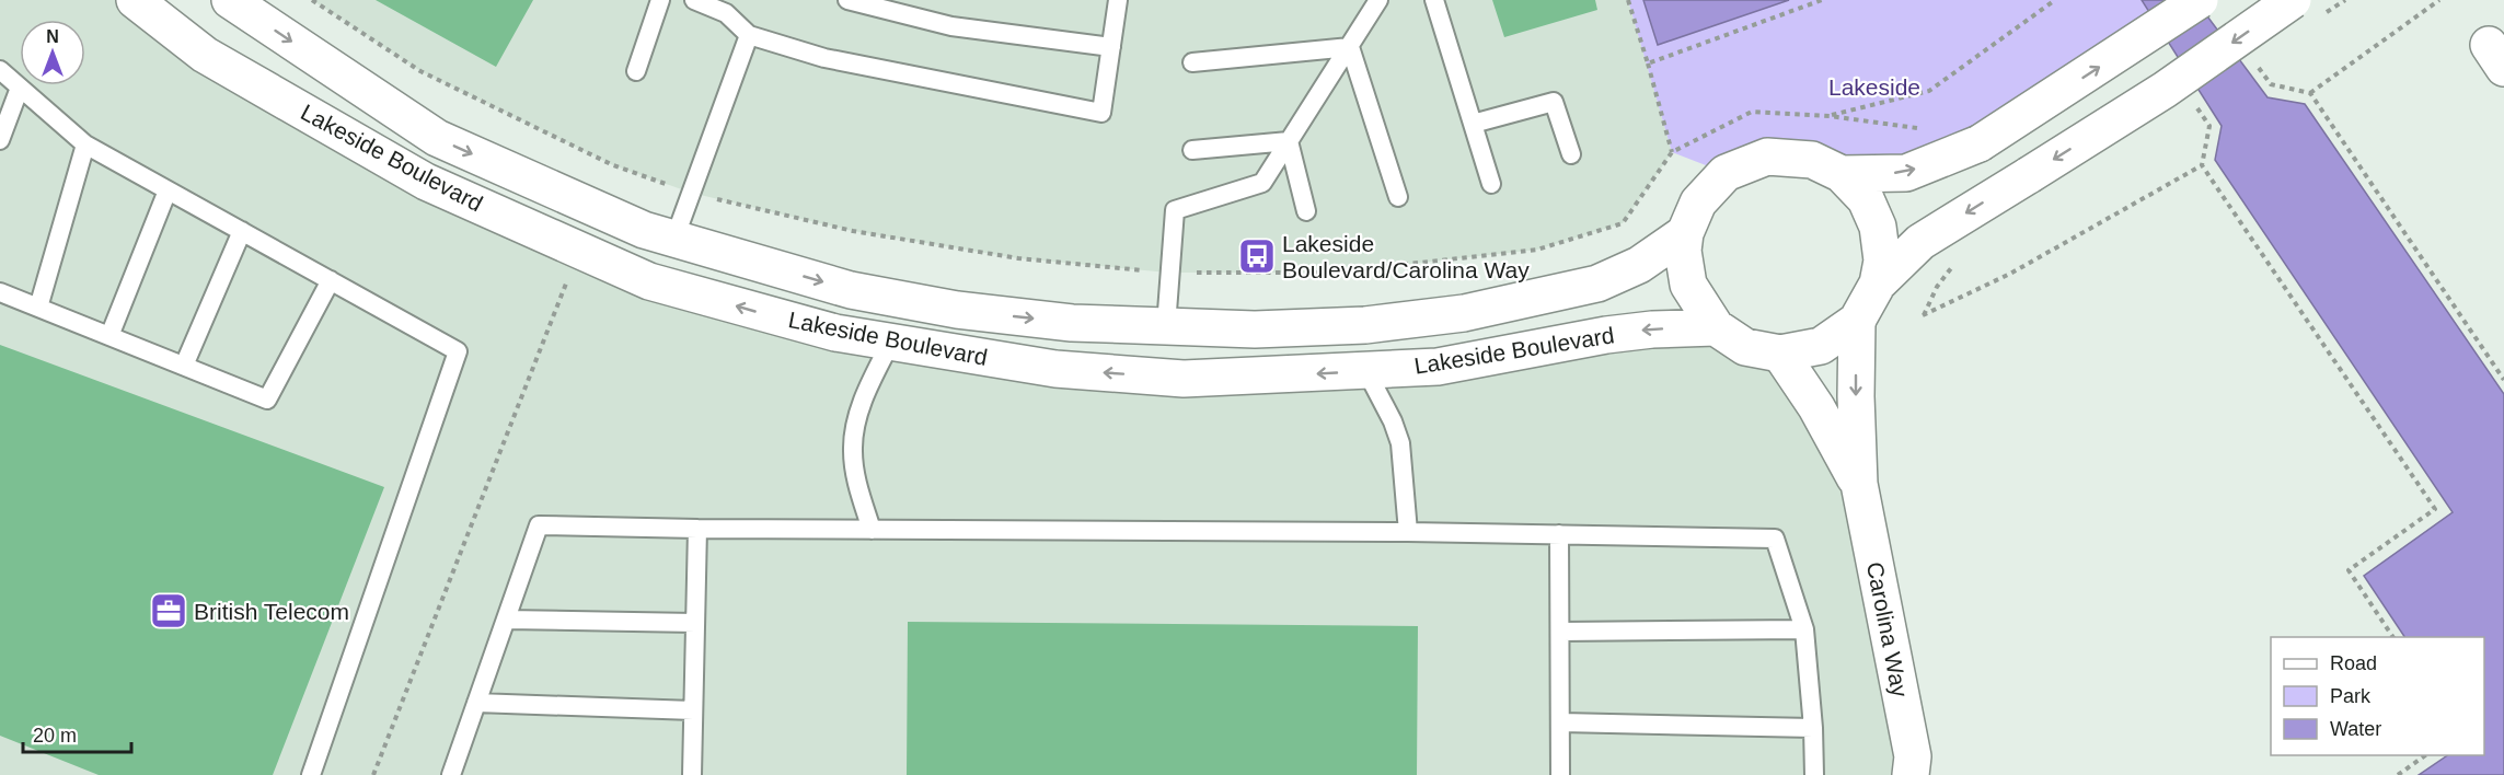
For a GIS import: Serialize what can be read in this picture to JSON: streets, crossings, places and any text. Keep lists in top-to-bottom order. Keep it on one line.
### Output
{"streets":{"street":["Lakeside Boulevard","Carolina Way"]},"parks":["Lakeside"],"places":{"bus stop":["Lakeside Boulevard/Carolina Way"],"office":["British Telecom"]},"legend":["Road","Park","Water"],"scale_bar":"20 m","north":"top"}
